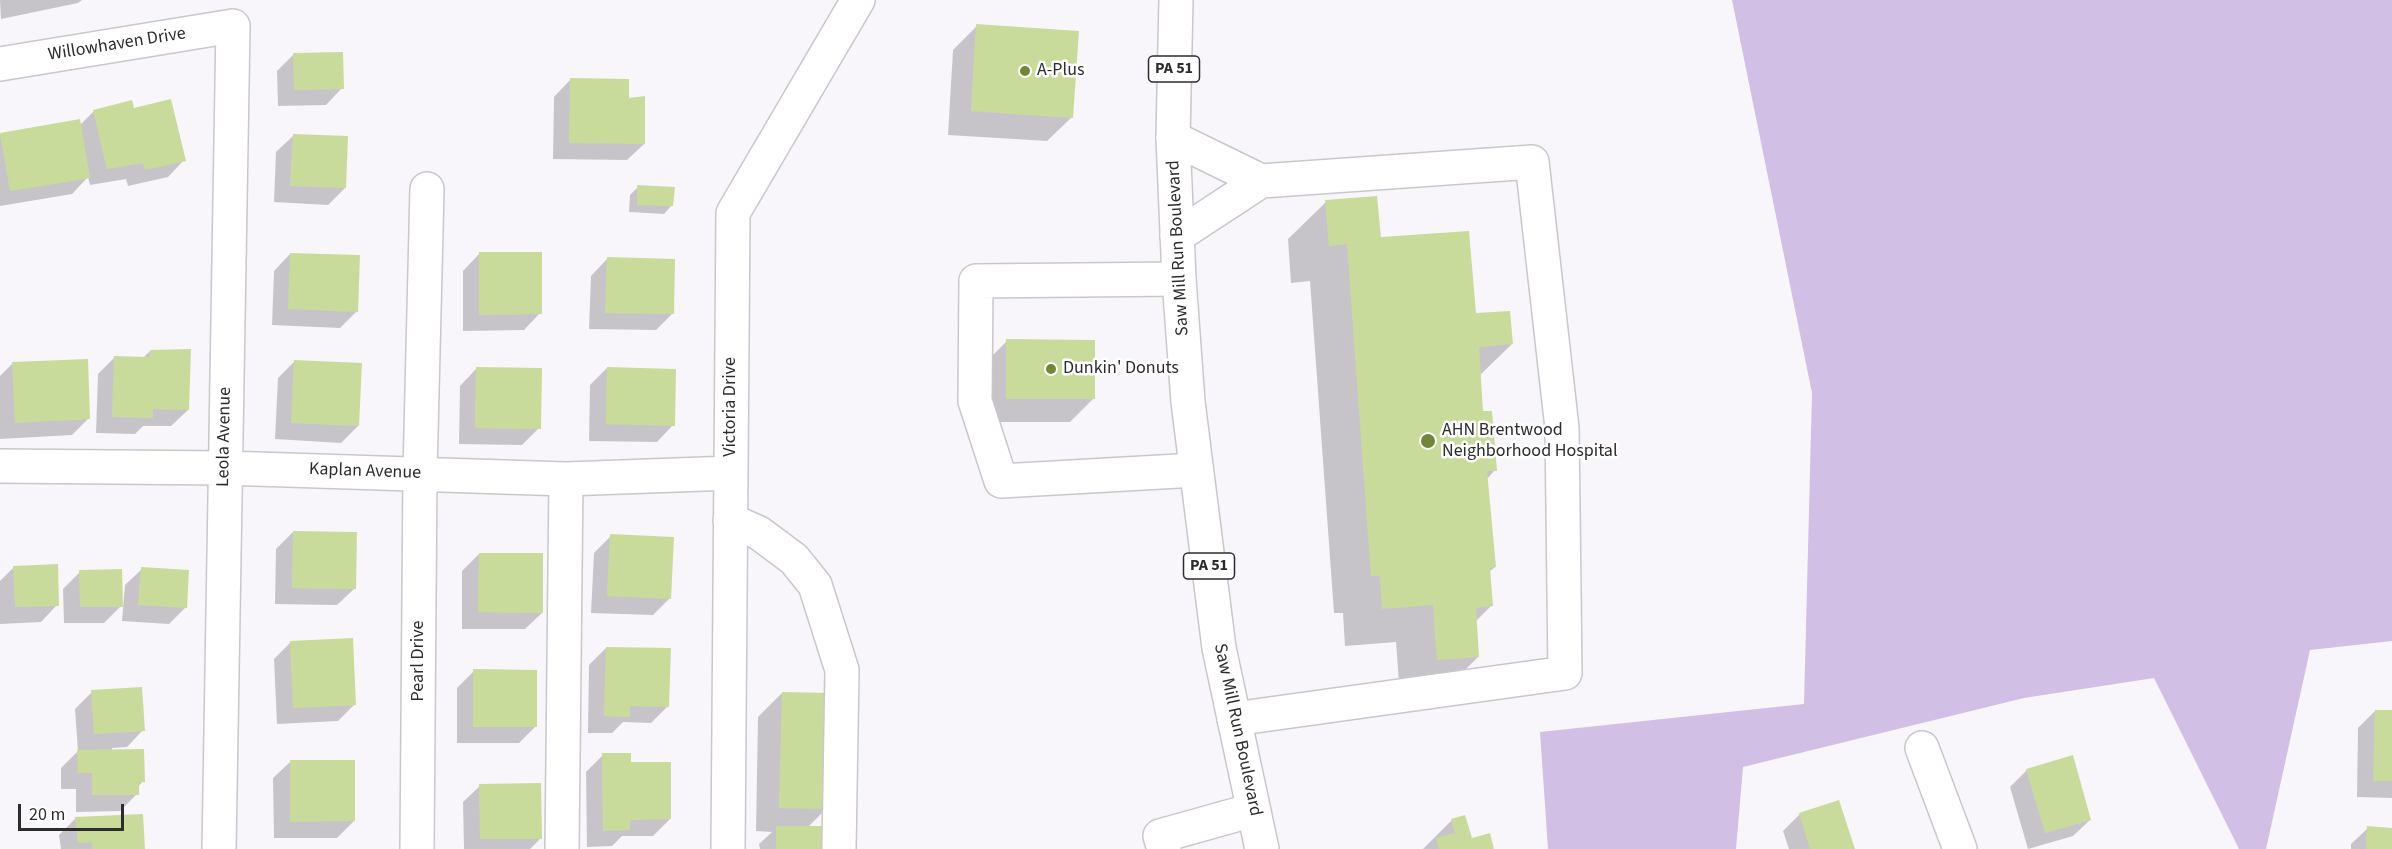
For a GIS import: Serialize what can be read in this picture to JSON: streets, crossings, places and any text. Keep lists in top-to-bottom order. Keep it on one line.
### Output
{"streets":{"main road":["Willowhaven Drive","PA 51","Saw Mill Run Boulevard","Victoria Drive","Leola Avenue","Kaplan Avenue","Pearl Drive"]},"crossings":[["Willowhaven Drive","Leola Avenue"],["Victoria Drive","Kaplan Avenue"],["Leola Avenue","Kaplan Avenue"],["Kaplan Avenue","Pearl Drive"]],"places":["A-Plus","Dunkin' Donuts","AHN Brentwood Neighborhood Hospital"],"scale_bar":"20 m"}
